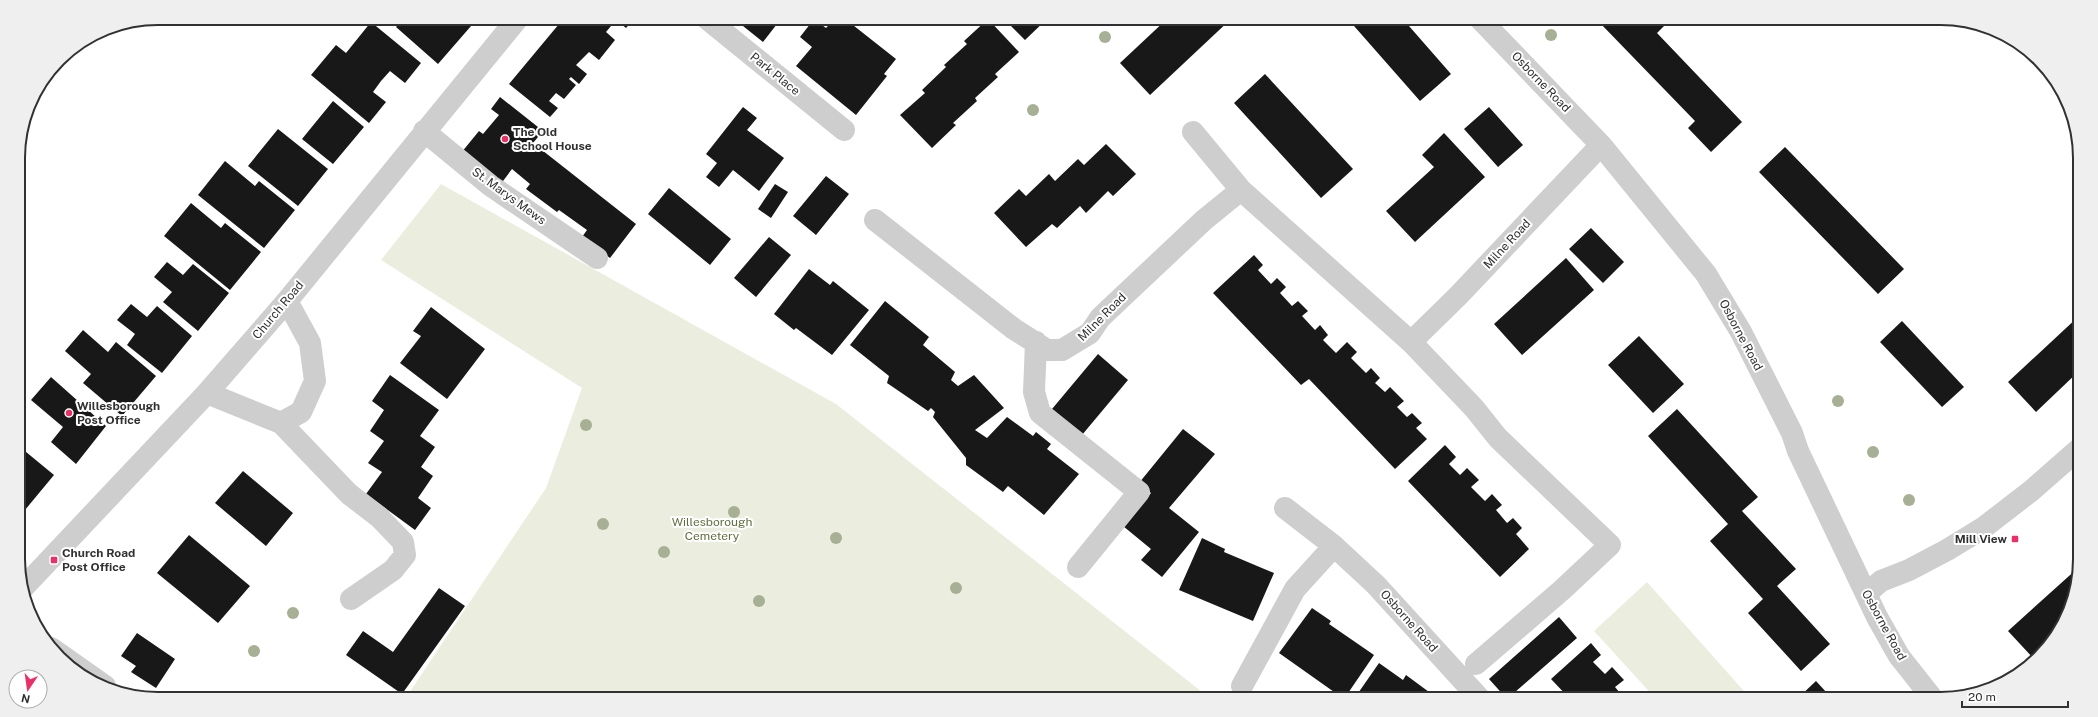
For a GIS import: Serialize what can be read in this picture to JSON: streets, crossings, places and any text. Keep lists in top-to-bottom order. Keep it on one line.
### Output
{"streets":{"street":["Park Place","Osborne Road","St. Marys Mews","Milne Road","Church Road"]},"crossings":[["Osborne Road","Milne Road"],["St. Marys Mews","Church Road"]],"parks":["Willesborough Cemetery"],"places":{"other":["The Old School House","Willesborough Post Office"],"transit":["Mill View","Church Road Post Office"]},"scale_bar":"20 m","north":"bottom"}
